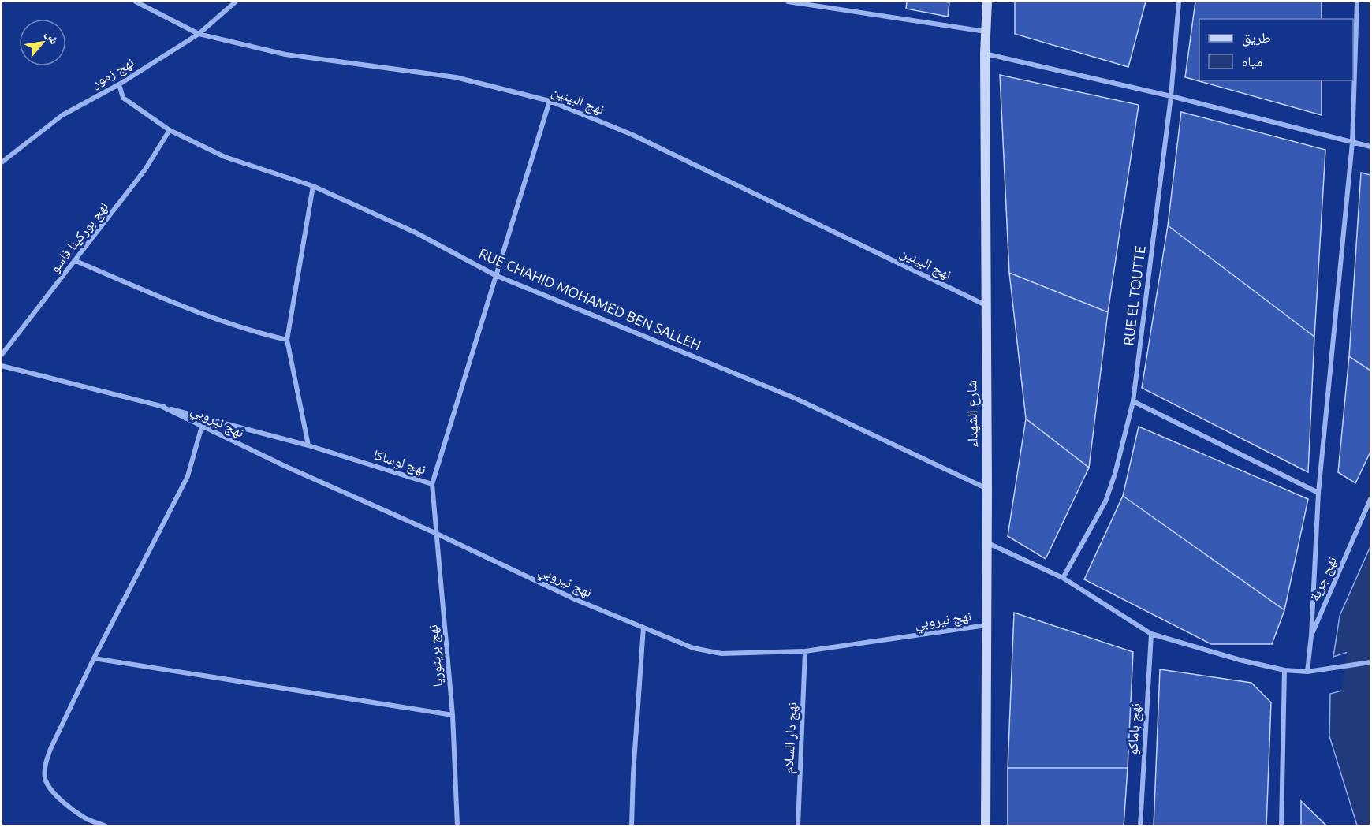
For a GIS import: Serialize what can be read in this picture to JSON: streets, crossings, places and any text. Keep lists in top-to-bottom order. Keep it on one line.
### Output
{"streets":{"main road":["شارع الشهداء"],"street":["نهج زمور","نهج البينين","نهج بوركينا فاسو","RUE EL TOUTTE","RUE CHAHID MOHAMED BEN SALLEH","نهج نيروبي","نهج لوساكا","نهج جربة","نهج بريتوريا","نهج باماكو","نهج دار السلام"]},"crossings":[["نهج زمور","نهج البينين"],["نهج زمور","RUE CHAHID MOHAMED BEN SALLEH"],["نهج البينين","شارع الشهداء"],["نهج البينين","نهج لوساكا"],["نهج بوركينا فاسو","RUE CHAHID MOHAMED BEN SALLEH"],["RUE CHAHID MOHAMED BEN SALLEH","شارع الشهداء"],["RUE CHAHID MOHAMED BEN SALLEH","نهج لوساكا"],["شارع الشهداء","نهج نيروبي"],["نهج نيروبي","نهج لوساكا"],["نهج نيروبي","نهج بريتوريا"],["نهج نيروبي","نهج دار السلام"],["نهج لوساكا","نهج بريتوريا"]],"legend":["طريق","مياه"],"north":"top right"}
